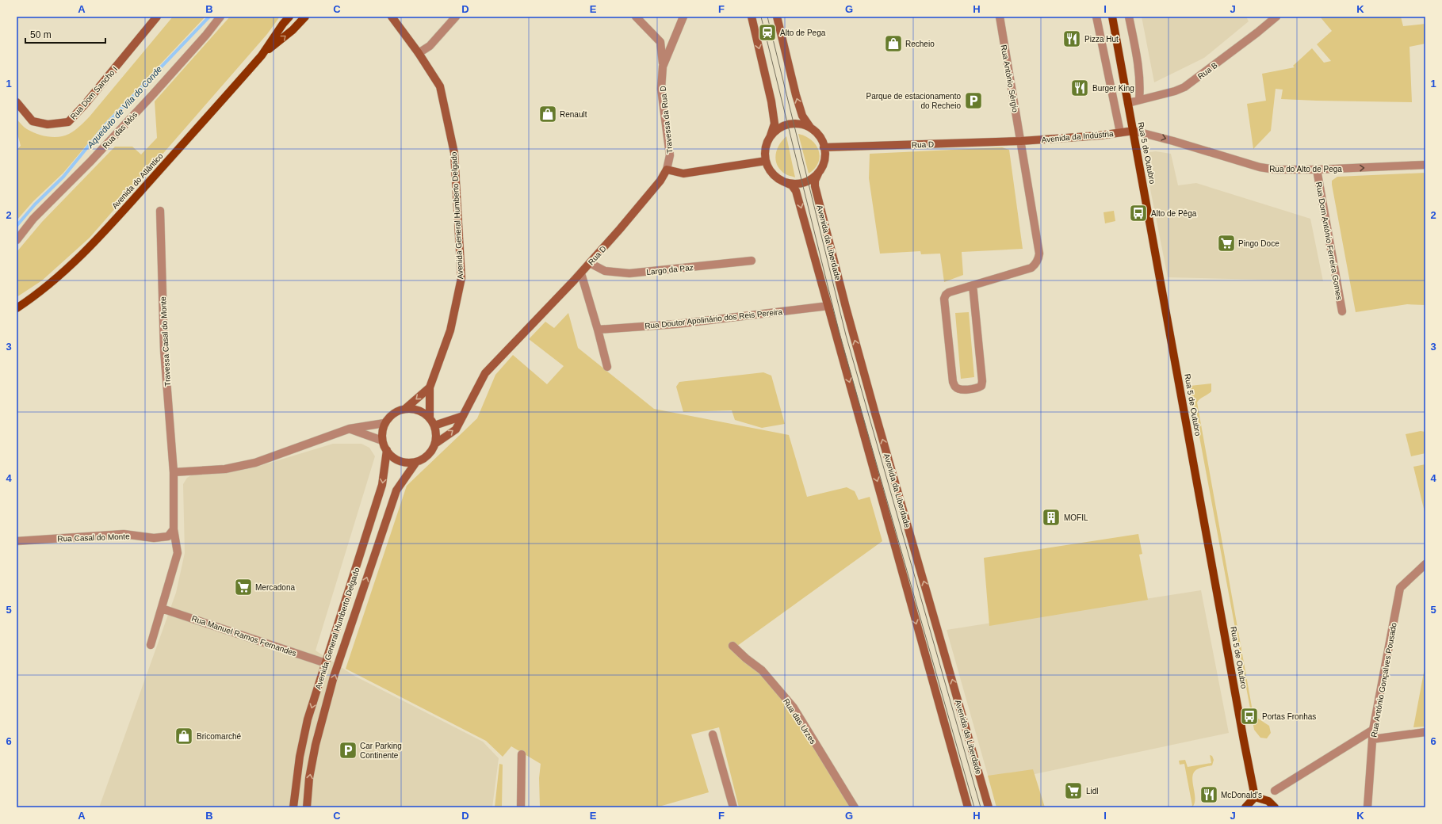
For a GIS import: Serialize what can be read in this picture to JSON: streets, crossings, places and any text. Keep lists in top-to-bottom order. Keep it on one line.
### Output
{"streets":{"main road":["Rua 5 de Outubro","Avenida do Atlântico"],"street":["Rua B","Rua António Sérgio","Rua Dom Sancho I","Travessa da Rua D","Rua das Mós","Avenida da Indústria","Rua D","Rua do Alto de Pega","Avenida General Humberto Delgado","Rua Dom António Ferreira Gomes","Avenida da Liberdade","Largo da Paz","Rua Doutor Apolinário dos Reis Pereira","Travessa Casal do Monte","Rua Casal do Monte","Rua Manuel Ramos Fernandes","Rua António Gonçalves Pousado","Rua das Urzes"]},"crossings":[["Rua B","Rua 5 de Outubro"],["Rua António Sérgio","Avenida da Indústria"],["Rua António Sérgio","Rua D"],["Travessa da Rua D","Rua D"],["Avenida da Indústria","Rua D"],["Avenida da Indústria","Rua 5 de Outubro"],["Avenida da Indústria","Rua do Alto de Pega"],["Rua D","Avenida General Humberto Delgado"],["Rua D","Avenida da Liberdade"],["Rua D","Largo da Paz"],["Rua 5 de Outubro","Rua do Alto de Pega"],["Rua do Alto de Pega","Rua Dom António Ferreira Gomes"],["Avenida General Humberto Delgado","Rua Manuel Ramos Fernandes"]],"one_way":["Rua do Alto de Pega"],"water":["Aqueduto de Vila do Conde"],"places":{"station":["Alto de Pega"],"restaurant":["Pizza Hut","Burger King","McDonald's"],"shop":["Recheio","Renault","Bricomarché"],"parking":["Parque de estacionamento do Recheio","Car Parking Continente"],"bus stop":["Alto de Pêga","Portas Fronhas"],"supermarket":["Pingo Doce","Mercadona","Lidl"],"building":["MOFIL"]},"scale_bar":"50 m","grid":{"columns":["A","B","C","D","E","F","G","H","I","J","K"],"rows":["1","2","3","4","5","6"]}}
